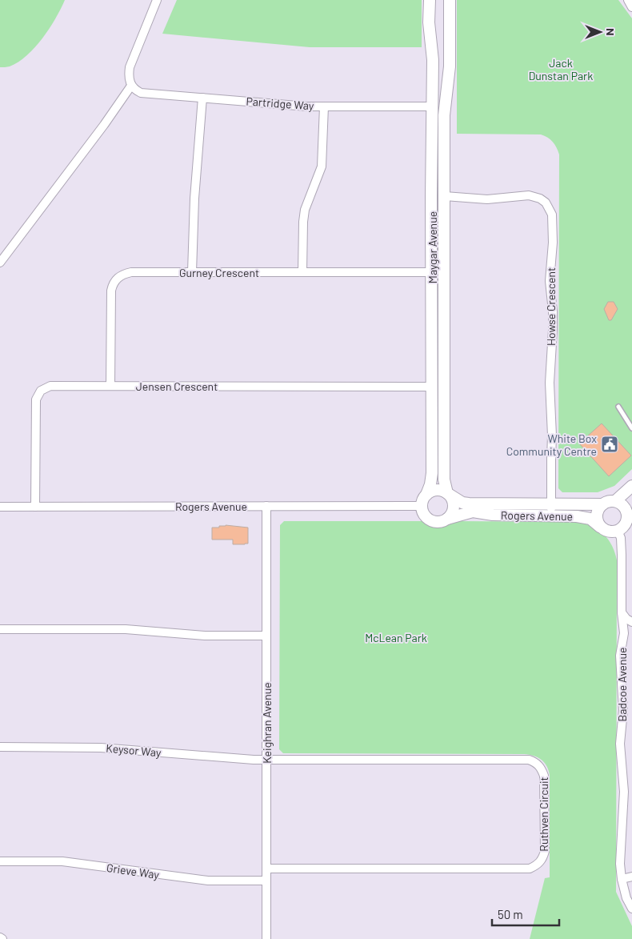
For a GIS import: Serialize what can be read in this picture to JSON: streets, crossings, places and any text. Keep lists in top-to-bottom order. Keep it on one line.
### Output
{"streets":{"street":["Partridge Way","Maygar Avenue","Gurney Crescent","Howse Crescent","Jensen Crescent","Rogers Avenue","Badcoe Avenue","Keighran Avenue","Keysor Way","Ruthven Circuit","Grieve Way"]},"crossings":[["Partridge Way","Maygar Avenue"],["Maygar Avenue","Gurney Crescent"],["Maygar Avenue","Howse Crescent"],["Maygar Avenue","Jensen Crescent"],["Maygar Avenue","Rogers Avenue"],["Gurney Crescent","Jensen Crescent"],["Howse Crescent","Rogers Avenue"],["Jensen Crescent","Rogers Avenue"],["Rogers Avenue","Badcoe Avenue"],["Rogers Avenue","Keighran Avenue"],["Keighran Avenue","Keysor Way"],["Keighran Avenue","Ruthven Circuit"],["Keighran Avenue","Grieve Way"],["Keysor Way","Ruthven Circuit"]],"parks":["Jack Dunstan Park","McLean Park"],"places":{"public building":["White Box Community Centre"]},"scale_bar":"50 m","north":"right"}
